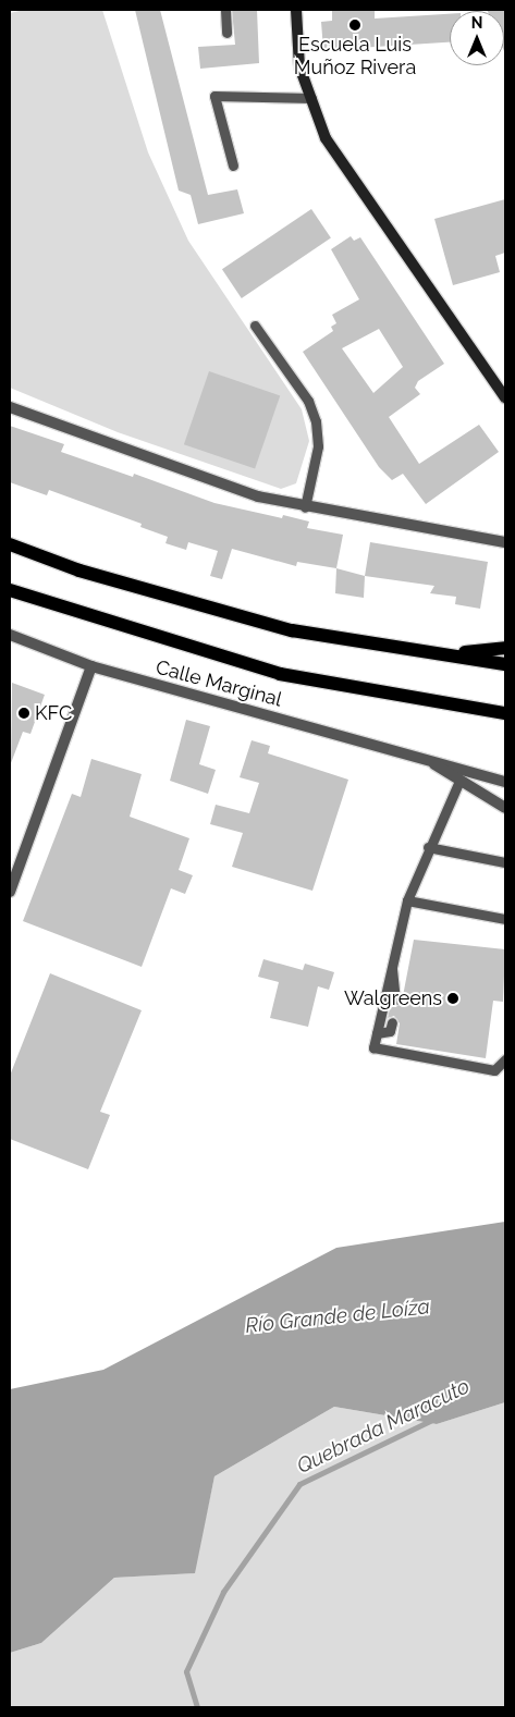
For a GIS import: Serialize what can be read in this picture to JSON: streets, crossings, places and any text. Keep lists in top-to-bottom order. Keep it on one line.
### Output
{"streets":{"street":["Calle Marginal"]},"water":["Río Grande de Loíza","Quebrada Maracuto"],"places":["Escuela Luis Muñoz Rivera","KFC","Walgreens"],"north":"top"}
